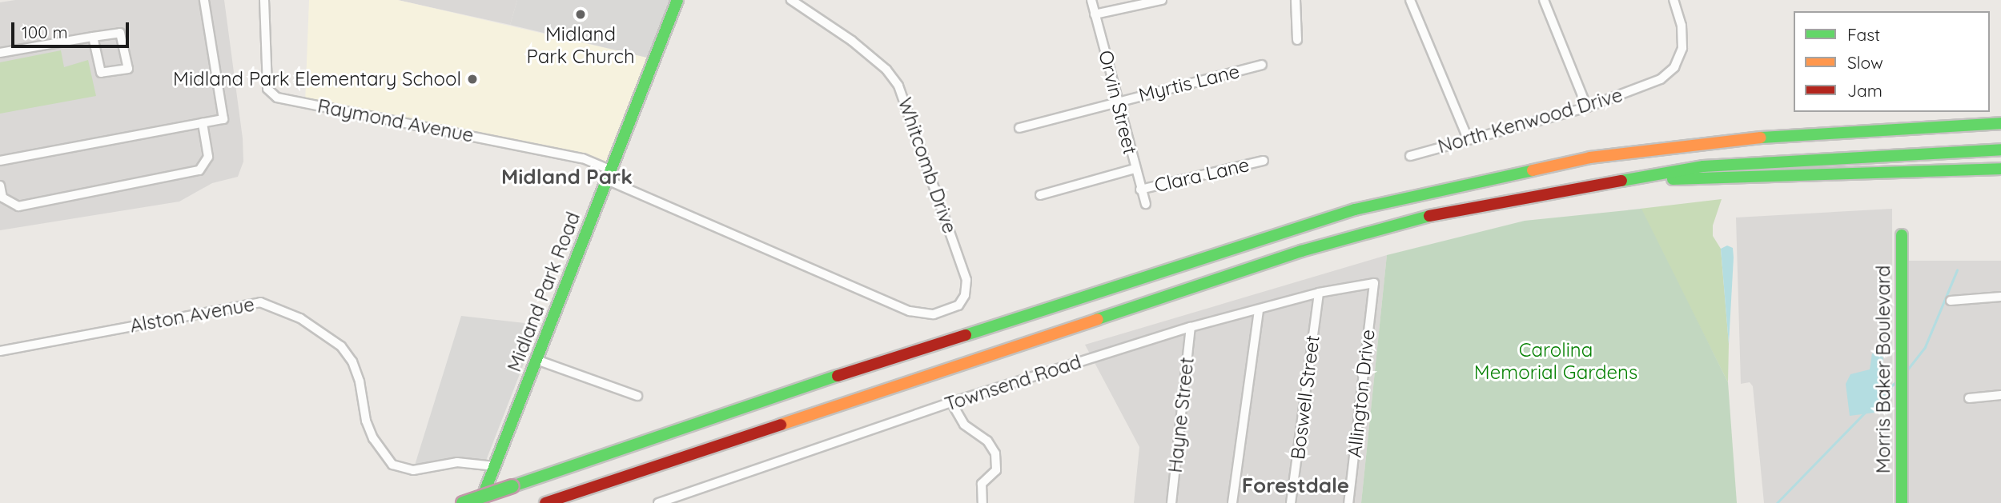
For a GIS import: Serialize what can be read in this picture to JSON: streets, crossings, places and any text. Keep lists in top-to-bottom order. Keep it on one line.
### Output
{"streets":{"main road":["Midland Park Road","Morris Baker Boulevard"],"street":["Myrtis Lane","Orvin Street","Raymond Avenue","North Kenwood Drive","Whitcomb Drive","Clara Lane","Alston Avenue","Townsend Road","Allington Drive","Boswell Street","Hayne Street"]},"crossings":[["Myrtis Lane","Orvin Street"],["Orvin Street","Clara Lane"],["Raymond Avenue","Whitcomb Drive"],["Raymond Avenue","Midland Park Road"],["Midland Park Road","Alston Avenue"],["Townsend Road","Allington Drive"],["Townsend Road","Boswell Street"],["Townsend Road","Hayne Street"]],"districts":["Midland Park","Forestdale"],"parks":["Carolina Memorial Gardens"],"places":["Midland Park Church","Midland Park Elementary School"],"legend":["Fast","Slow","Jam"],"scale_bar":"100 m"}
